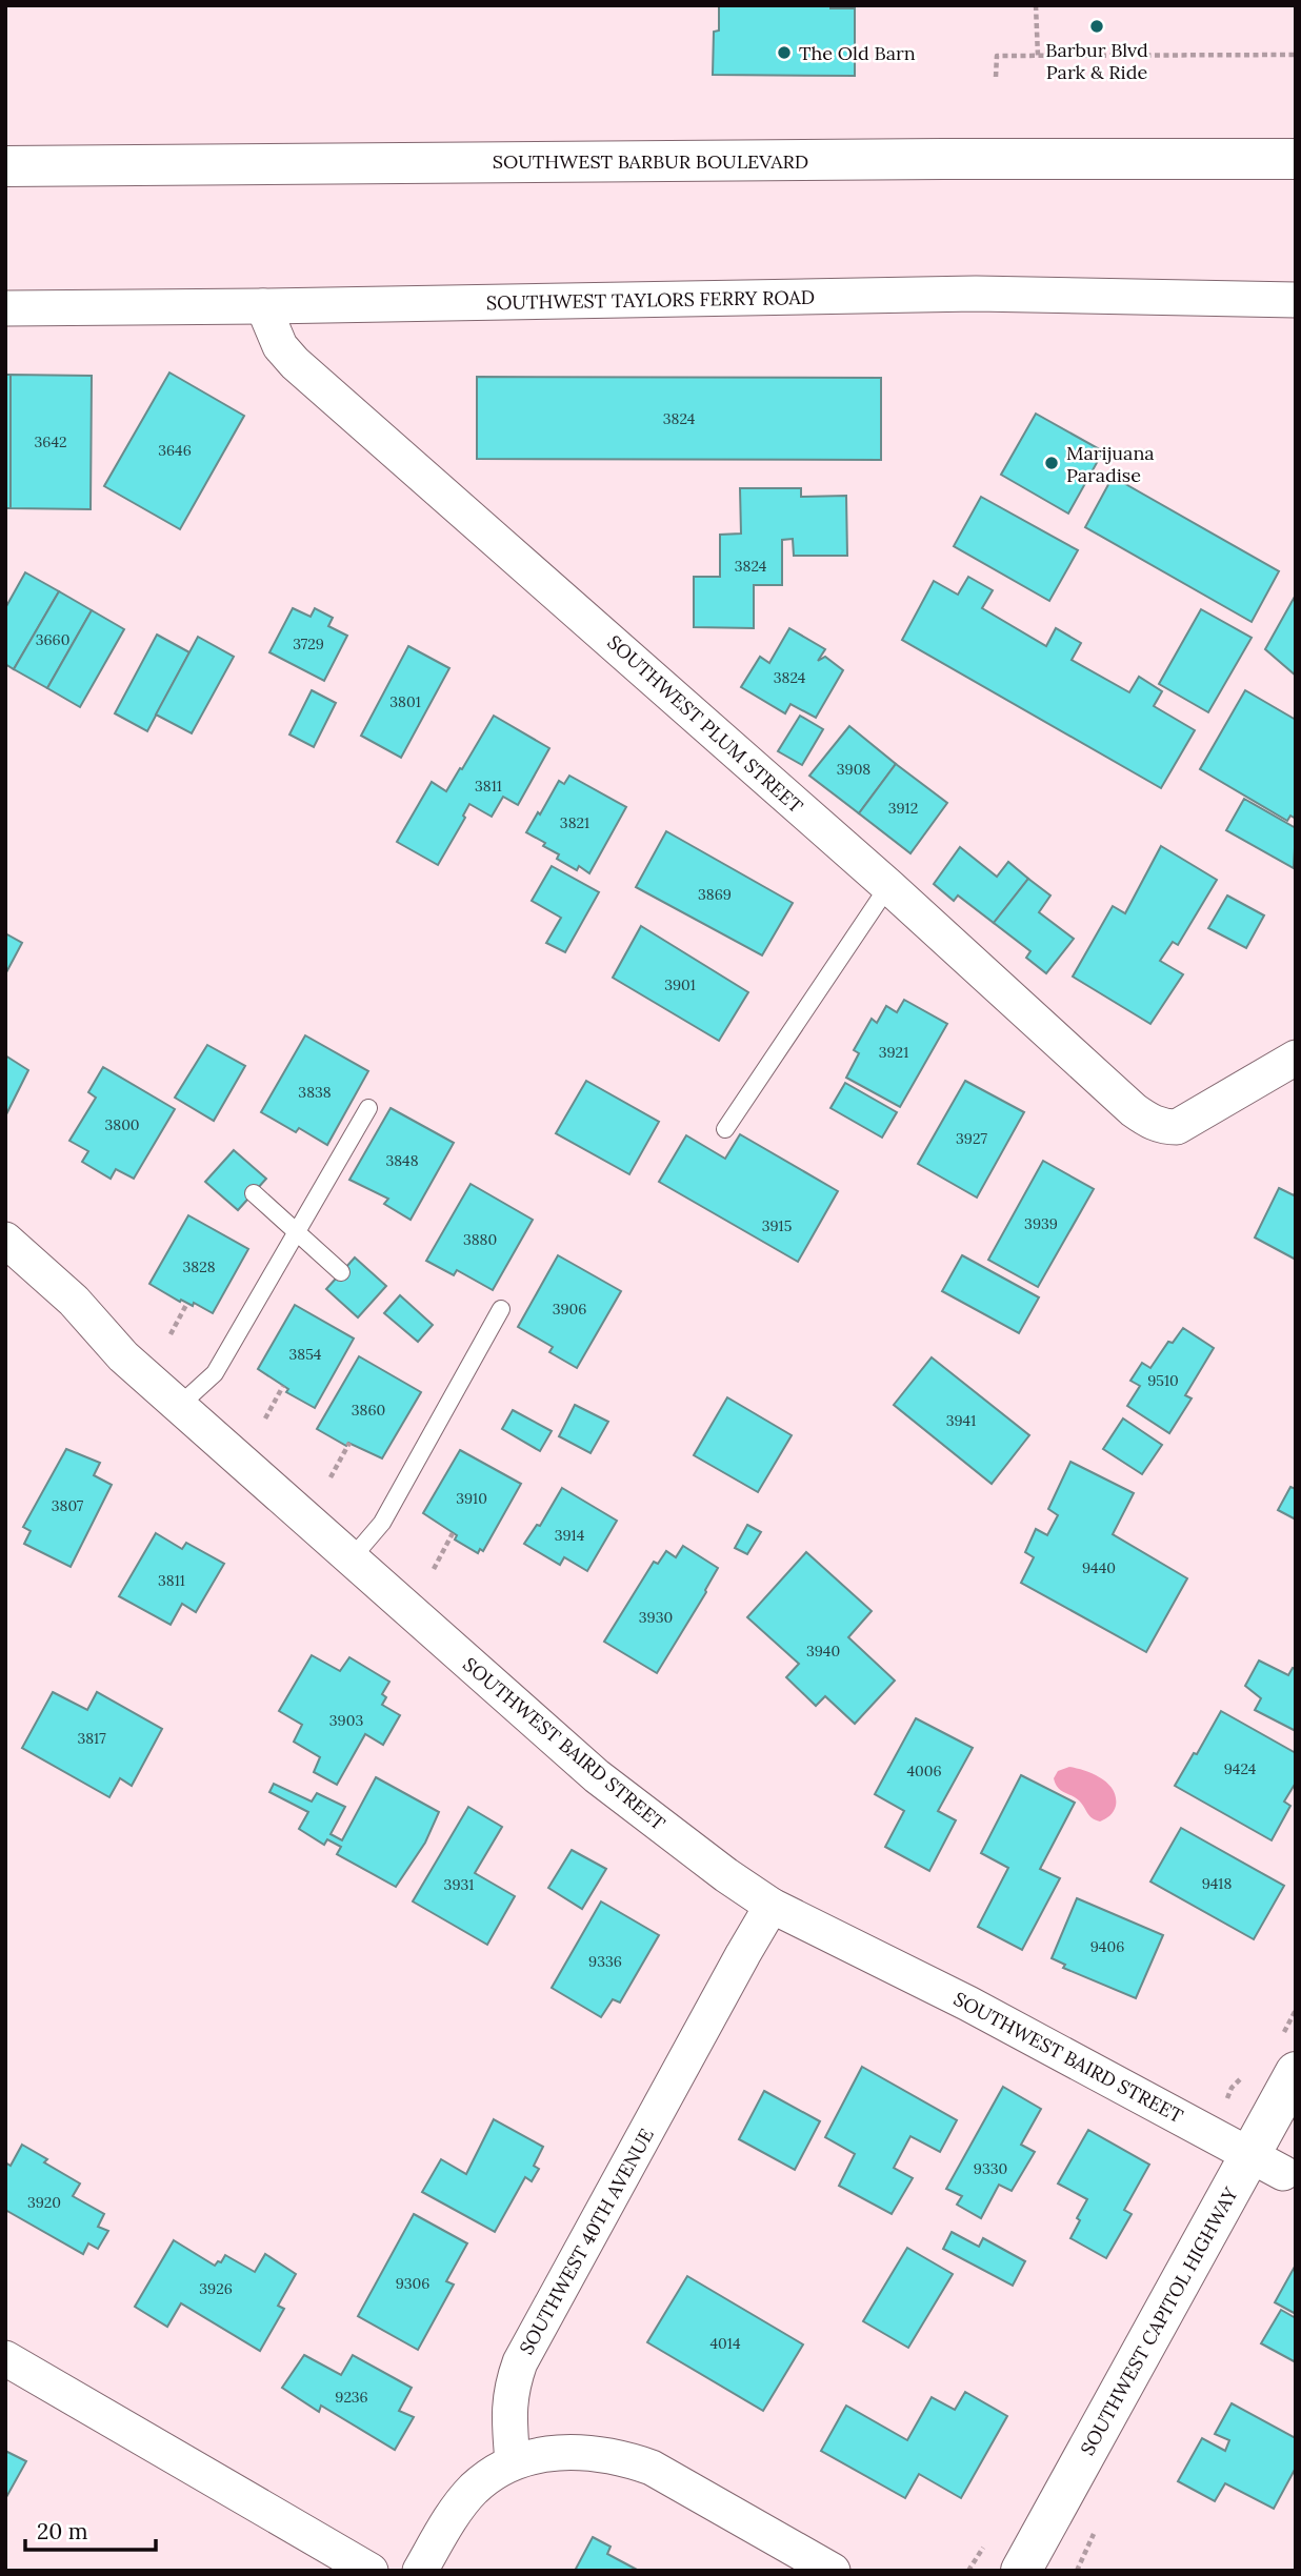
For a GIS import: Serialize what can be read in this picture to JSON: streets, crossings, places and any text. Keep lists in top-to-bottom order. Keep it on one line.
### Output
{"streets":{"main road":["SOUTHWEST BARBUR BOULEVARD","SOUTHWEST CAPITOL HIGHWAY"],"street":["SOUTHWEST TAYLORS FERRY ROAD","SOUTHWEST PLUM STREET","SOUTHWEST BAIRD STREET","SOUTHWEST 40TH AVENUE"]},"crossings":[["SOUTHWEST TAYLORS FERRY ROAD","SOUTHWEST PLUM STREET"],["SOUTHWEST BAIRD STREET","SOUTHWEST 40TH AVENUE"],["SOUTHWEST BAIRD STREET","SOUTHWEST CAPITOL HIGHWAY"]],"places":["Barbur Blvd Park & Ride","The Old Barn","Marijuana Paradise"],"house_numbers":["3824","3642","3646","3824","3660","3729","3824","3801","3908","3811","3912","3821","3869","3901","3921","3838","3800","3927","3848","3939","3915","3880","3828","3906","3854","9510","3860","3941","3910","3807","3914","9440","3811","3930","3940","3903","3817","9424","4006","9418","3931","9406","9336","9330","3920","9306","3926","4014","9236"],"scale_bar":"20 m"}
